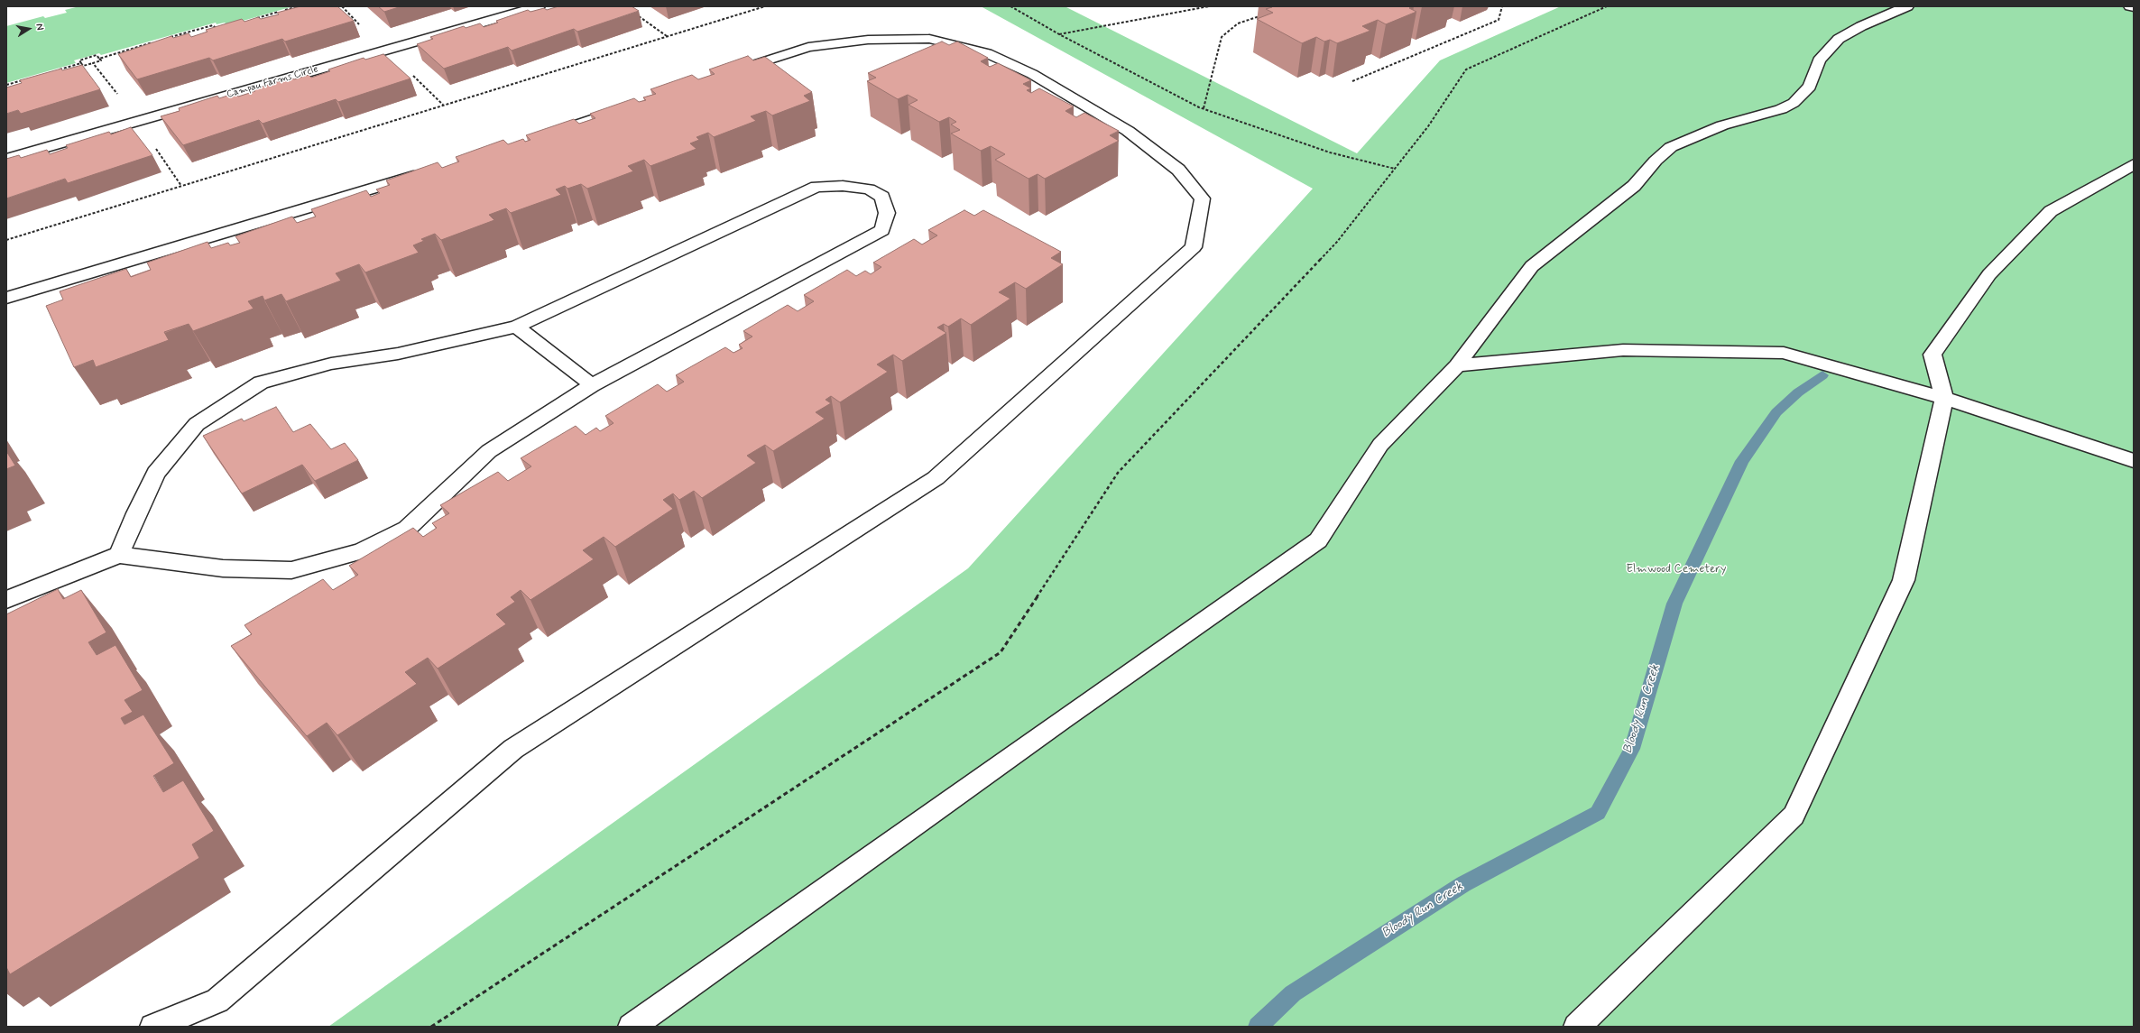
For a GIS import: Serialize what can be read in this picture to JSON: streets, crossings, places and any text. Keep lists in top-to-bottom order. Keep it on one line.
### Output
{"streets":{"lane":["Campau Farms Circle"]},"water":["Bloody Run Creek"],"parks":["Elmwood Cemetery"],"north":"right"}
